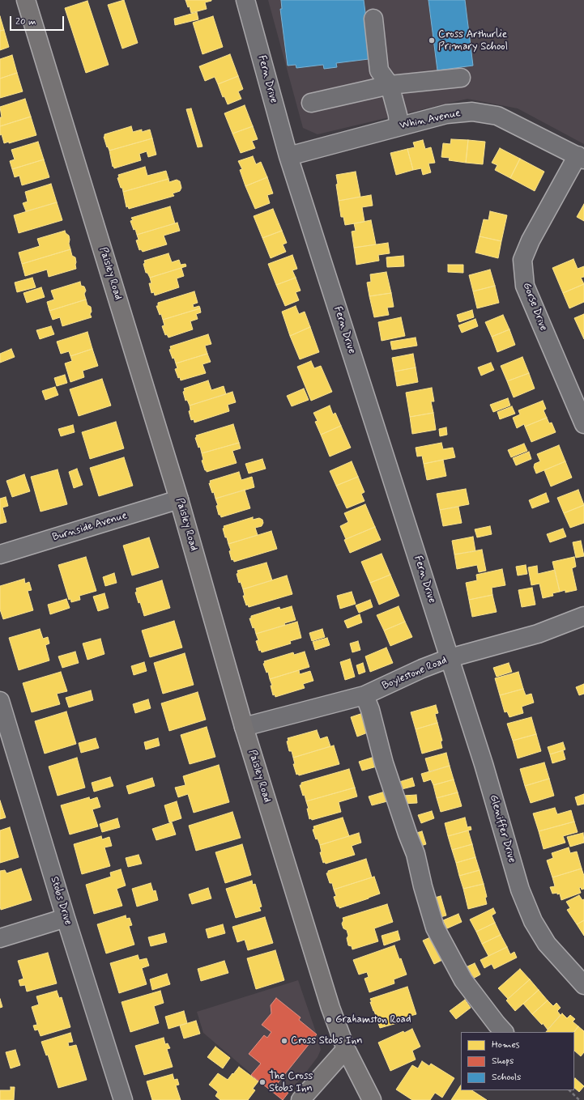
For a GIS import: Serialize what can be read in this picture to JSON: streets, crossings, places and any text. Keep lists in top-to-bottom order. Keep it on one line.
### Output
{"streets":{"main road":["Paisley Road"],"street":["Fern Drive","Whin Avenue","Gorse Drive","Burnside Avenue","Boylestone Road","Gleniffer Drive","Stobs Drive"]},"crossings":[["Fern Drive","Whin Avenue"],["Fern Drive","Boylestone Road"],["Fern Drive","Gleniffer Drive"],["Whin Avenue","Gorse Drive"],["Paisley Road","Burnside Avenue"],["Paisley Road","Boylestone Road"],["Boylestone Road","Gleniffer Drive"]],"places":["Cross Arthurlie Primary School","Grahamston Road","Cross Stobs Inn","The Cross Stobs Inn"],"legend":["Homes","Shops","Schools"],"scale_bar":"20 m"}
